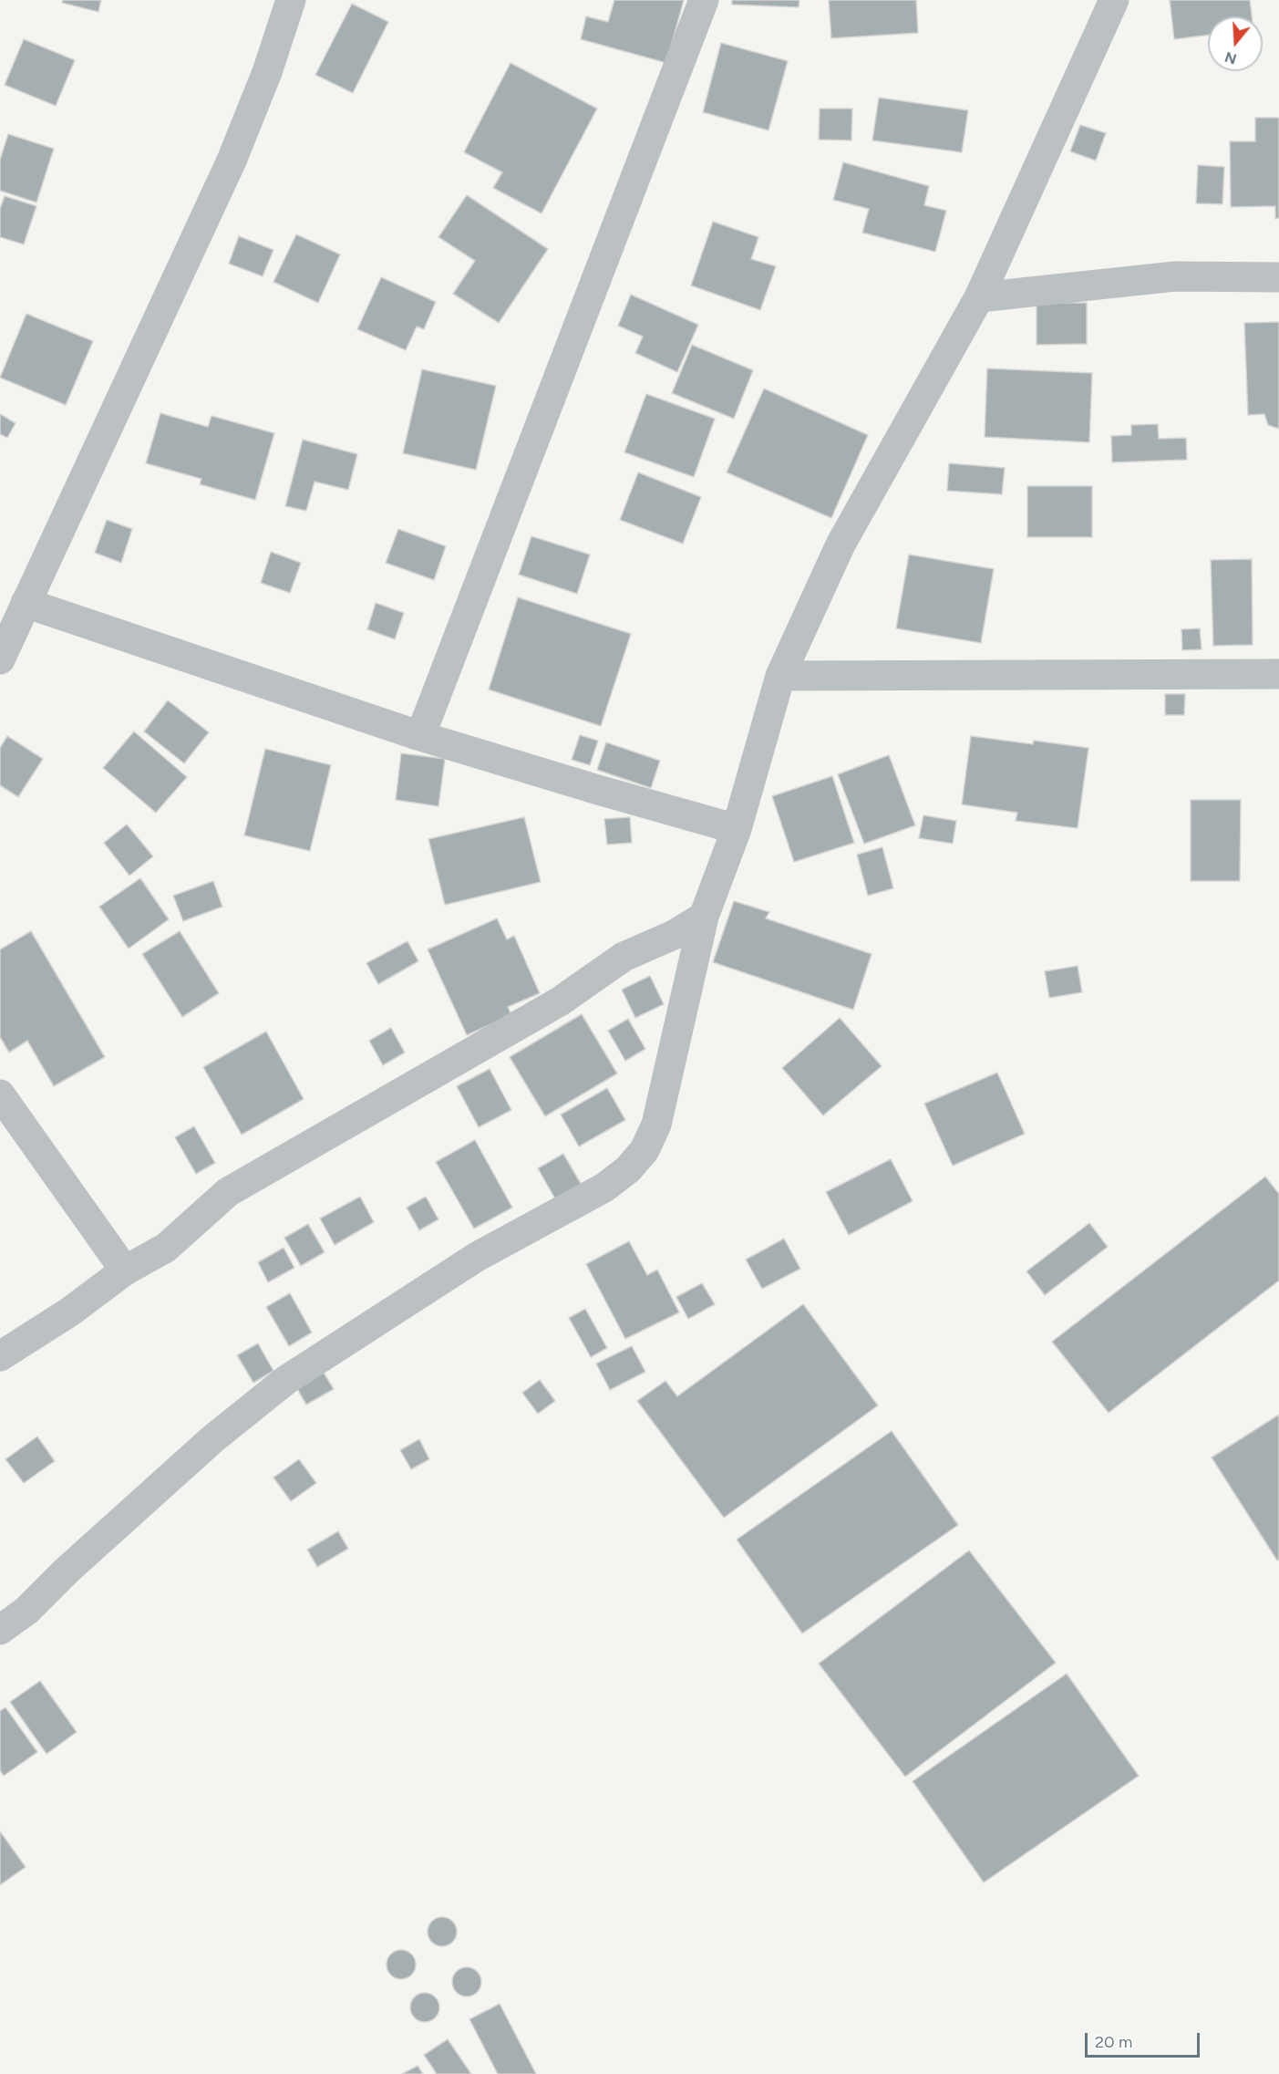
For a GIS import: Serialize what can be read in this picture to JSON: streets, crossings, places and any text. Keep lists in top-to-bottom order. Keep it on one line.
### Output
{"scale_bar":"20 m","north":"bottom"}
